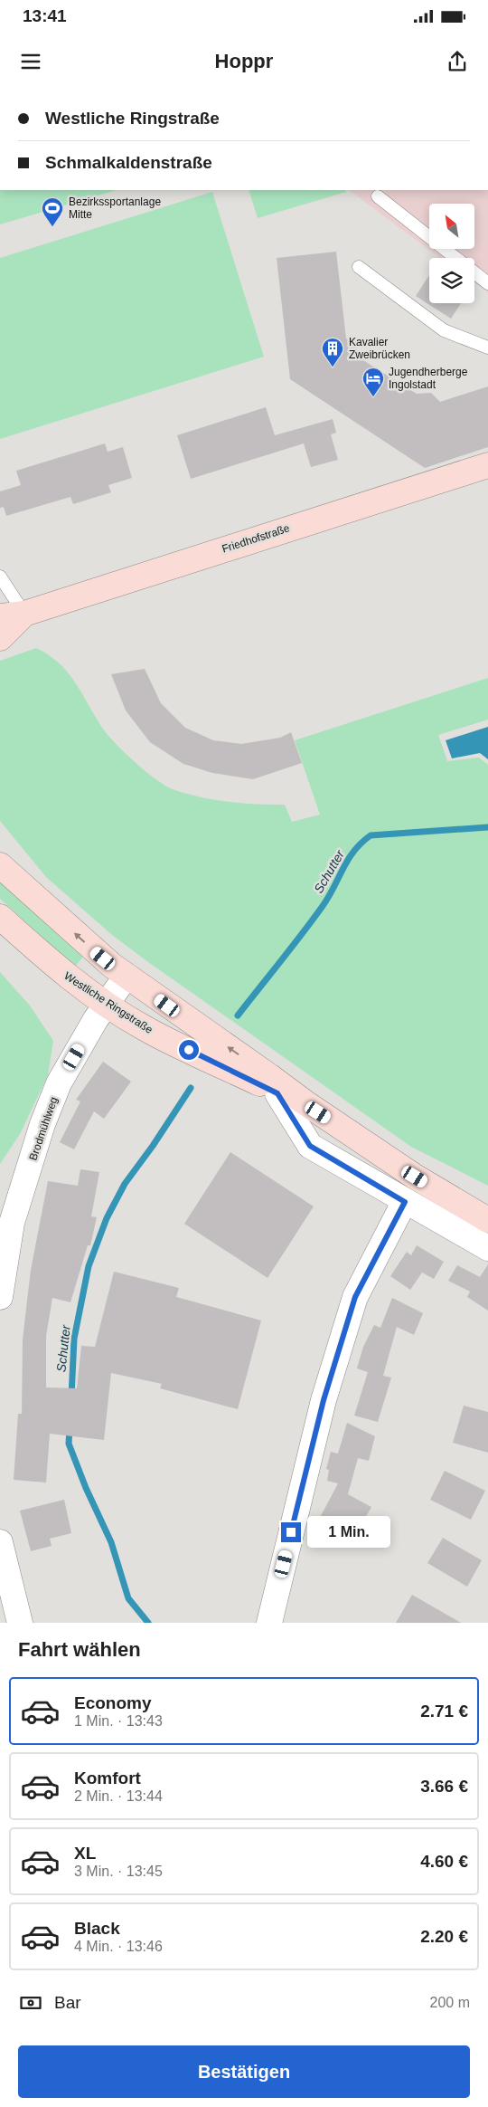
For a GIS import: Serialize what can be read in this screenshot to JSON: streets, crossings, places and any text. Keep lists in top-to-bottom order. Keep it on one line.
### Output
{"streets":{"main road":["Friedhofstraße","Westliche Ringstraße"],"street":["Brodmühlweg"]},"crossings":[["Westliche Ringstraße","Brodmühlweg"]],"water":["Schutter"],"places":{"sports":["Bezirkssportanlage Mitte"],"building":["Kavalier Zweibrücken"],"hotel":["Jugendherberge Ingolstadt"]},"north":"top left","page":{"status":"13:41","header":"Hoppr","banner":["Westliche Ringstraße","Schmalkaldenstraße"],"bubble":"1 Min.","heading":"Fahrt wählen","list":[{"name":"Economy","note":"1 Min. · 13:43","value":"2.71 €"},{"name":"Komfort","note":"2 Min. · 13:44","value":"3.66 €"},{"name":"XL","note":"3 Min. · 13:45","value":"4.60 €"},{"name":"Black","note":"4 Min. · 13:46","value":"2.20 €"}],"pay":["Bar","200 m"],"buttons":"Bestätigen"}}
